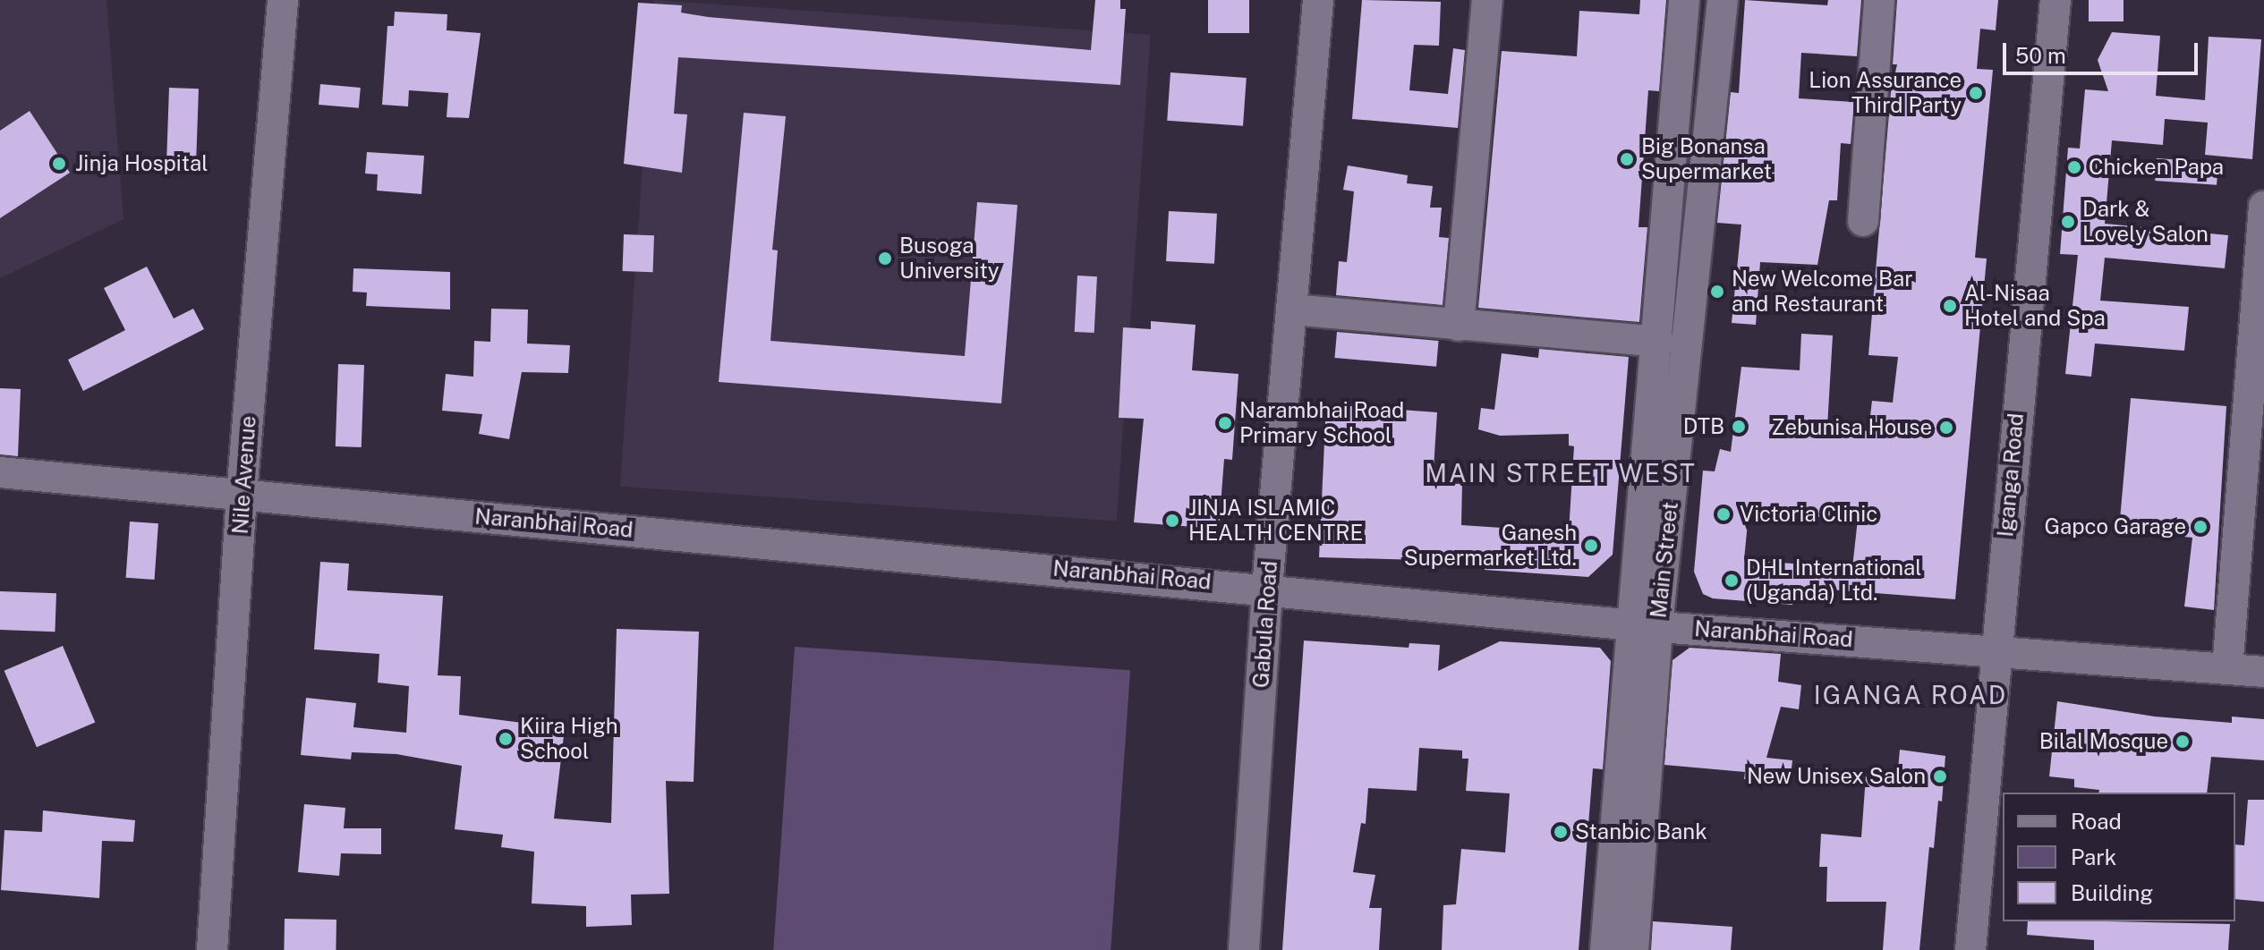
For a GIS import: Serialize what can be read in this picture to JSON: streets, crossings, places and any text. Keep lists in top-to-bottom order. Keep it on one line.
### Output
{"streets":{"street":["Nile Avenue","Iganga Road","Naranbhai Road","Main Street","Gabula Road"]},"crossings":[["Nile Avenue","Naranbhai Road"],["Iganga Road","Naranbhai Road"],["Naranbhai Road","Main Street"],["Naranbhai Road","Gabula Road"]],"districts":["MAIN STREET WEST","IGANGA ROAD"],"places":["Lion Assurance Third Party","Big Bonansa Supermarket","Jinja Hospital","Chicken Papa","Dark & Lovely Salon","Busoga University","New Welcome Bar and Restaurant","Al-Nisaa Hotel and Spa","Narambhai Road Primary School","DTB","Zebunisa House","Victoria Clinic","JINJA ISLAMIC HEALTH CENTRE","Gapco Garage","Ganesh Supermarket Ltd.","DHL International (Uganda) Ltd.","Kiira High School","Bilal Mosque","New Unisex Salon","Stanbic Bank"],"legend":["Road","Park","Building"],"scale_bar":"50 m"}
